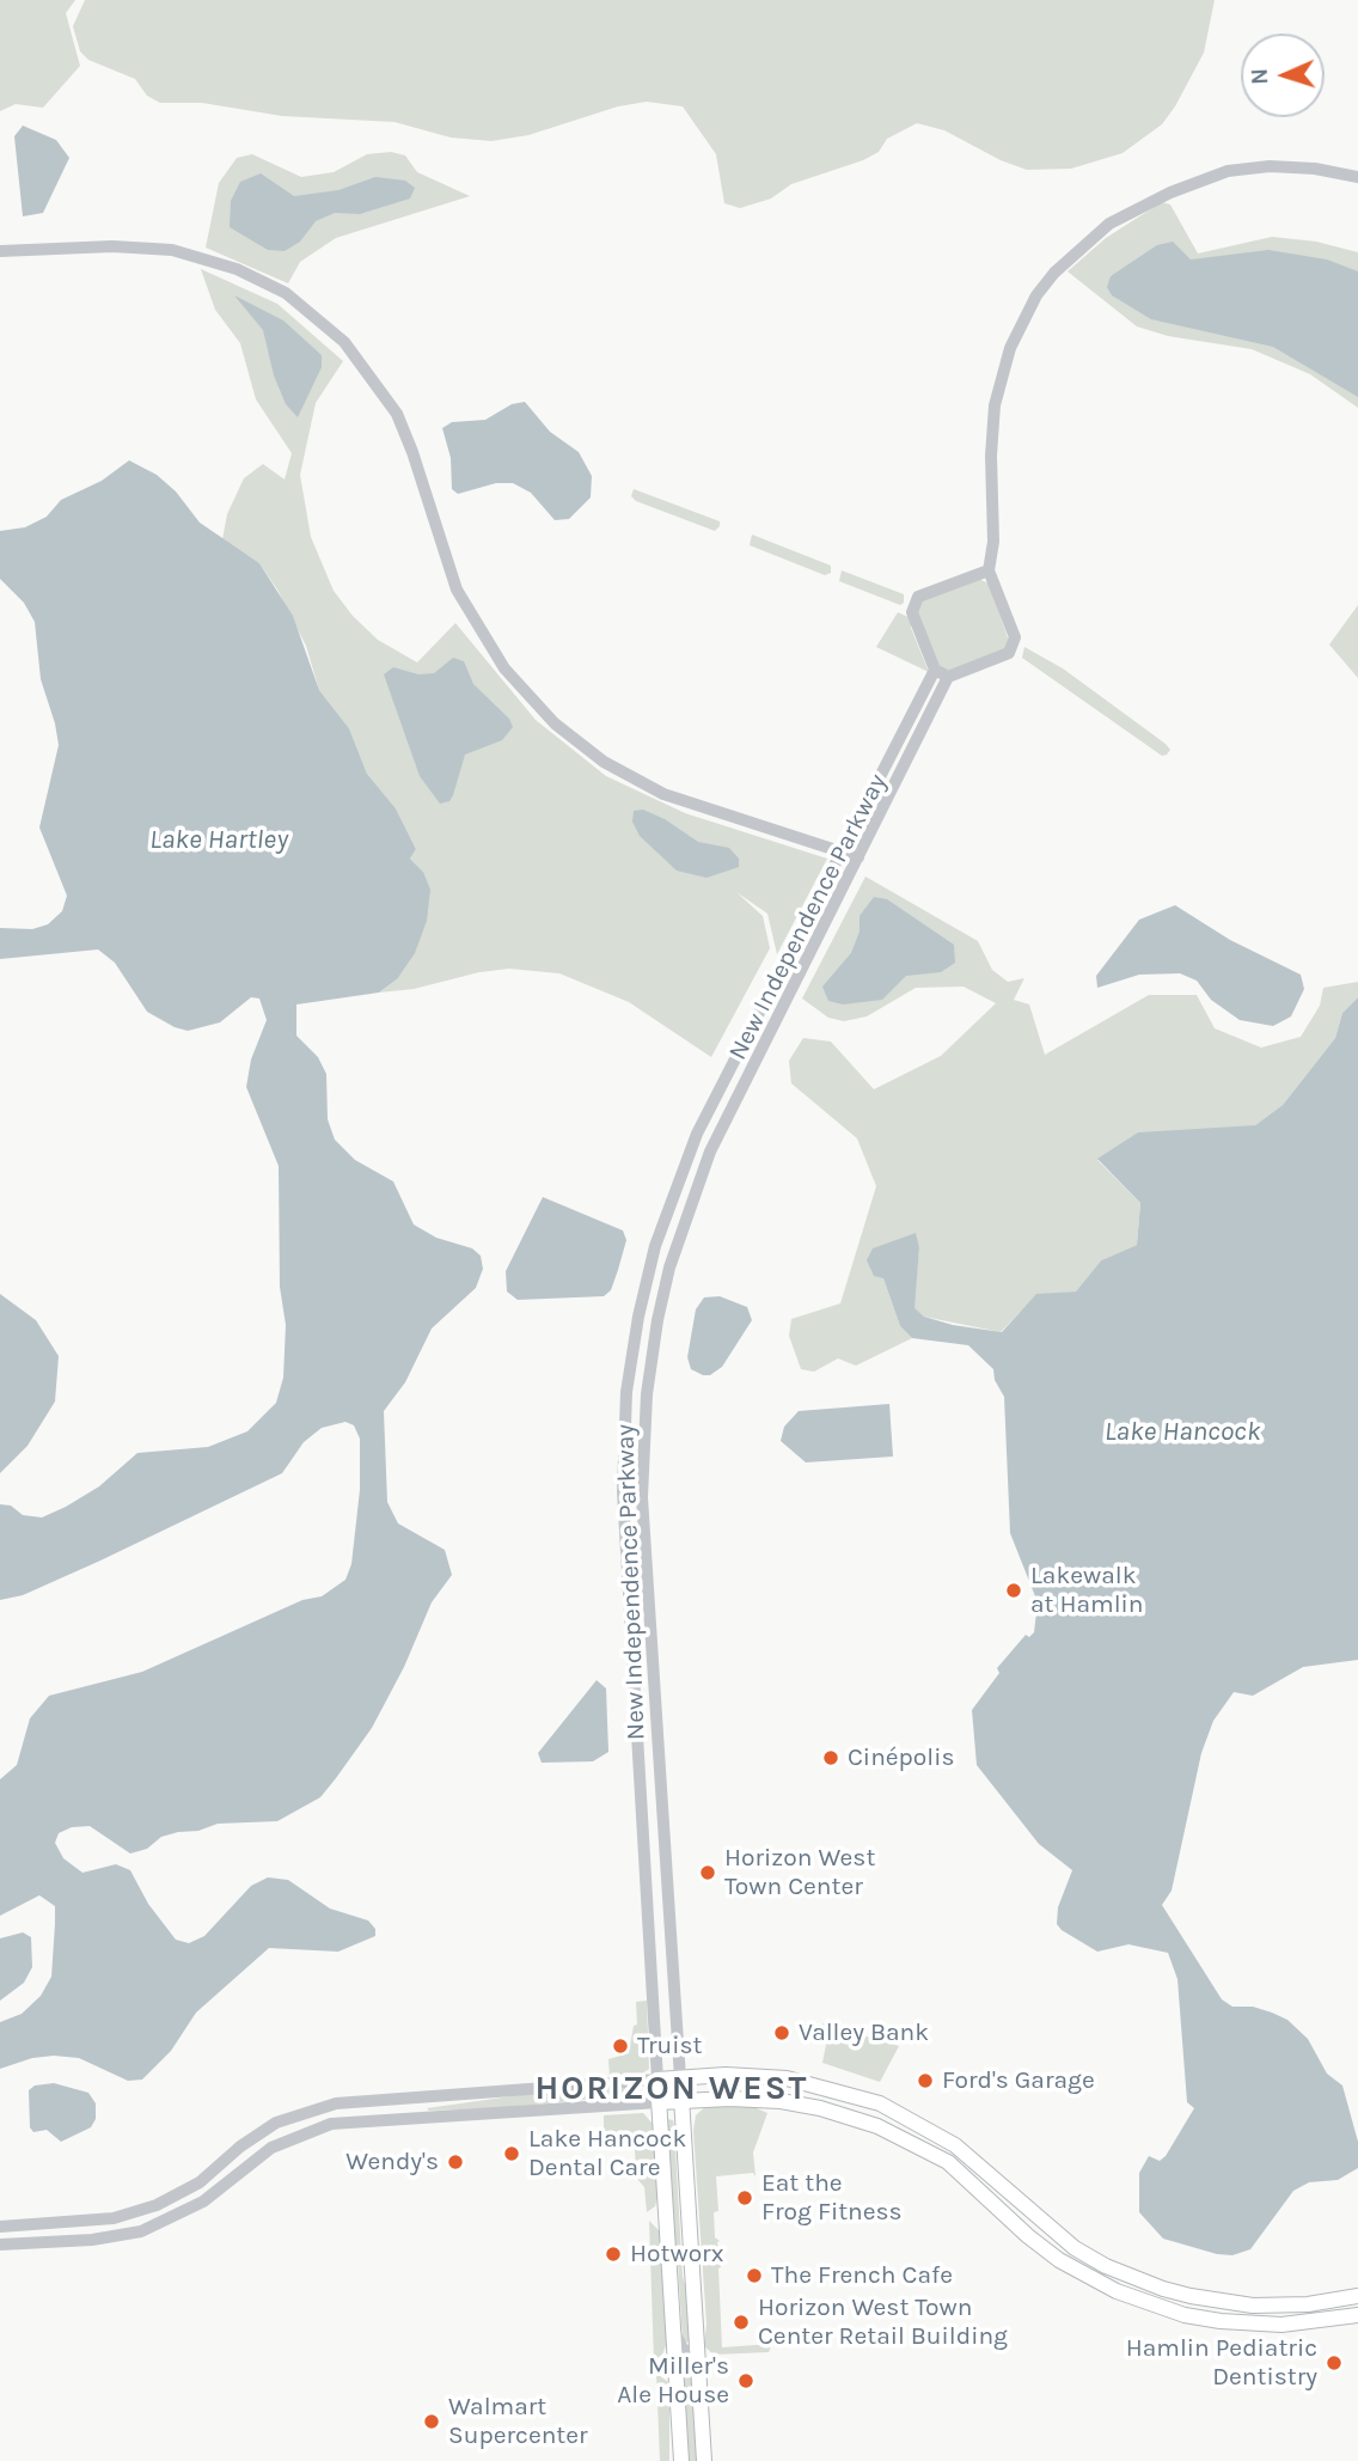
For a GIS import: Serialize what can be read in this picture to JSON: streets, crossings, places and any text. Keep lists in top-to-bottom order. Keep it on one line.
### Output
{"streets":{"main road":["New Independence Parkway"]},"districts":["HORIZON WEST"],"water":["Lake Hartley","Lake Hancock"],"places":["Lakewalk at Hamlin","Cinépolis","Horizon West Town Center","Valley Bank","Truist","Ford's Garage","Lake Hancock Dental Care","Wendy's","Eat the Frog Fitness","Hotworx","The French Cafe","Horizon West Town Center Retail Building","Hamlin Pediatric Dentistry","Miller's Ale House","Walmart Supercenter"],"north":"left"}
